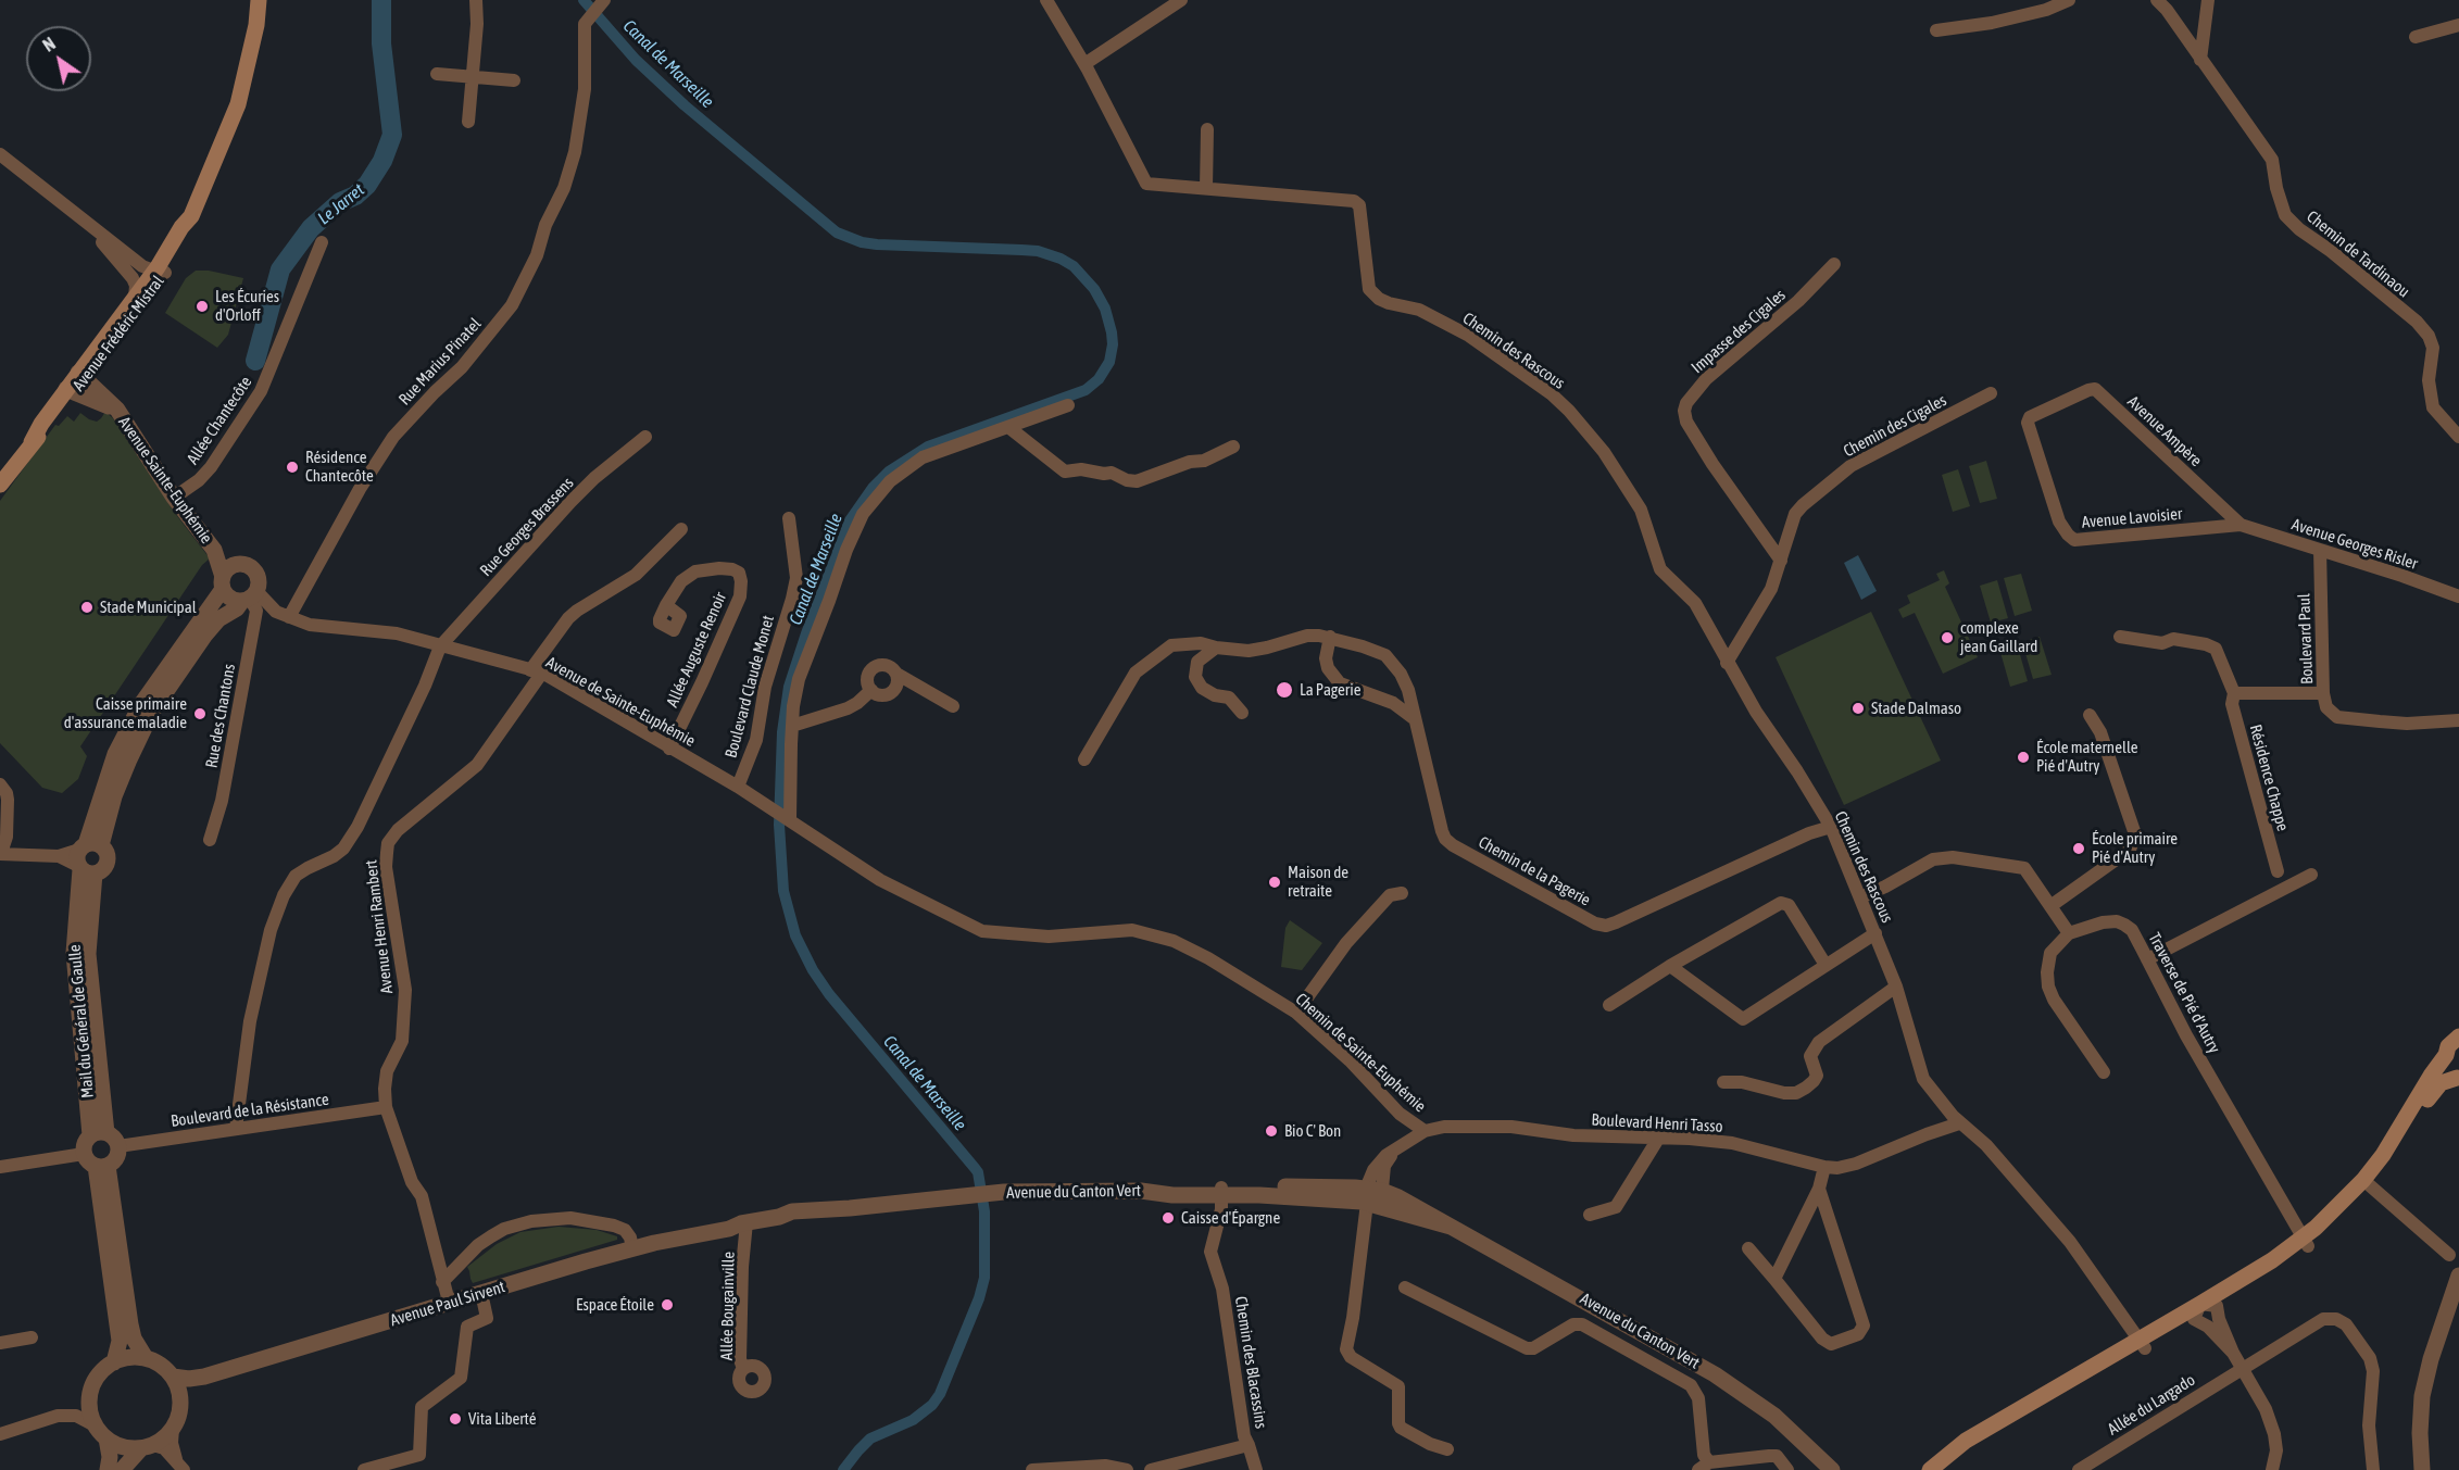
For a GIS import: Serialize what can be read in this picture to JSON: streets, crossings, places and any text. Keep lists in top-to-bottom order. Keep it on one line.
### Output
{"streets":{"main road":["Avenue Frédéric Mistral"],"street":["Chemin de Tardinaou","Impasse des Cigales","Chemin des Rascous","Rue Marius Pinatel","Allée Chantecôte","Chemin des Cigales","Avenue Ampère","Avenue Sainte-Euphémie","Avenue Lavoisier","Rue Georges Brassens","Avenue Georges Risler","Boulevard Paul","Allée Auguste Renoir","Boulevard Claude Monet","Avenue de Sainte-Euphémie","Rue des Chantons","Résidence Chappe","Chemin de la Pagerie","Avenue Henri Rambert","Traverse de Pié d'Autry","Mail du Général de Gaulle","Chemin de Sainte-Euphémie","Boulevard de la Résistance","Boulevard Henri Tasso","Avenue du Canton Vert","Avenue Paul Sirvent","Allée Bougainville","Chemin des Blacassins","Allée du Largado"]},"crossings":[["Impasse des Cigales","Chemin des Cigales"],["Avenue Frédéric Mistral","Avenue Sainte-Euphémie"],["Chemin des Rascous","Chemin des Cigales"],["Chemin des Rascous","Chemin de la Pagerie"],["Chemin des Rascous","Boulevard Henri Tasso"],["Rue Marius Pinatel","Avenue de Sainte-Euphémie"],["Allée Chantecôte","Avenue Sainte-Euphémie"],["Avenue Ampère","Avenue Lavoisier"],["Avenue Ampère","Avenue Georges Risler"],["Avenue Sainte-Euphémie","Avenue de Sainte-Euphémie"],["Avenue Sainte-Euphémie","Rue des Chantons"],["Avenue Sainte-Euphémie","Mail du Général de Gaulle"],["Avenue Lavoisier","Avenue Georges Risler"],["Rue Georges Brassens","Avenue de Sainte-Euphémie"],["Avenue Georges Risler","Boulevard Paul"],["Allée Auguste Renoir","Avenue de Sainte-Euphémie"],["Boulevard Claude Monet","Avenue de Sainte-Euphémie"],["Avenue de Sainte-Euphémie","Rue des Chantons"],["Avenue de Sainte-Euphémie","Avenue Henri Rambert"],["Avenue de Sainte-Euphémie","Mail du Général de Gaulle"],["Avenue de Sainte-Euphémie","Chemin de Sainte-Euphémie"],["Rue des Chantons","Mail du Général de Gaulle"],["Avenue Henri Rambert","Boulevard de la Résistance"],["Avenue Henri Rambert","Avenue Paul Sirvent"],["Mail du Général de Gaulle","Boulevard de la Résistance"],["Chemin de Sainte-Euphémie","Boulevard Henri Tasso"],["Boulevard Henri Tasso","Avenue du Canton Vert"],["Avenue du Canton Vert","Avenue Paul Sirvent"],["Avenue du Canton Vert","Chemin des Blacassins"],["Avenue Paul Sirvent","Allée Bougainville"]],"water":["Canal de Marseille","Le Jarret"],"places":["Les Écuries d'Orloff","Résidence Chantecôte","Stade Municipal","complexe jean Gaillard","La Pagerie","Stade Dalmaso","Caisse primaire d'assurance maladie","École maternelle Pié d'Autry","École primaire Pié d'Autry","Maison de retraite","Bio C' Bon","Caisse d'Épargne","Espace Étoile","Vita Liberté"],"north":"top left"}
